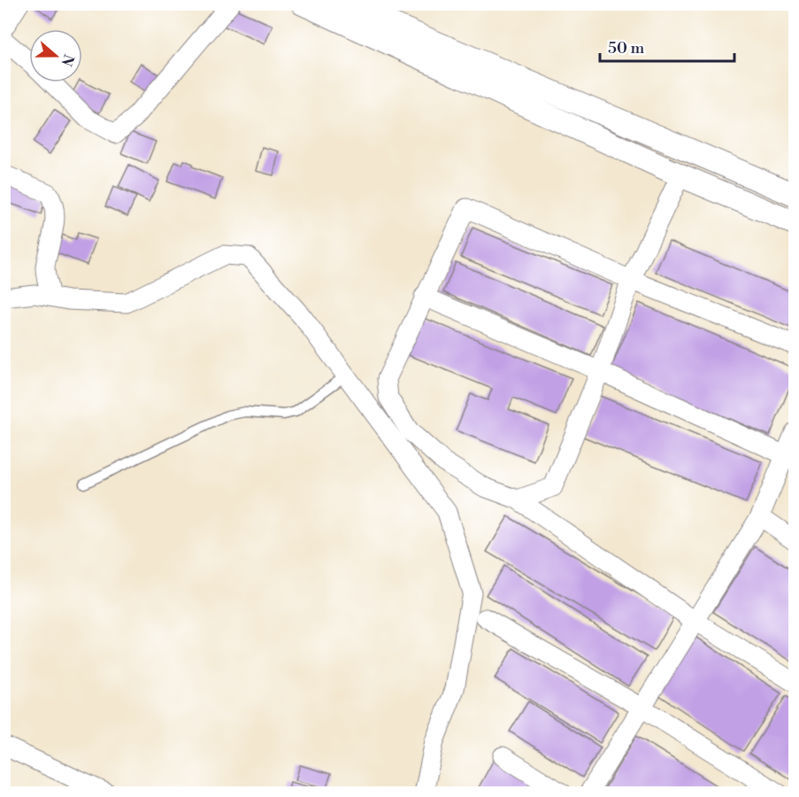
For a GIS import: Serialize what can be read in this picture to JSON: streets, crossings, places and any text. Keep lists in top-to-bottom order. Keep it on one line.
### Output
{"scale_bar":"50 m","north":"right"}
